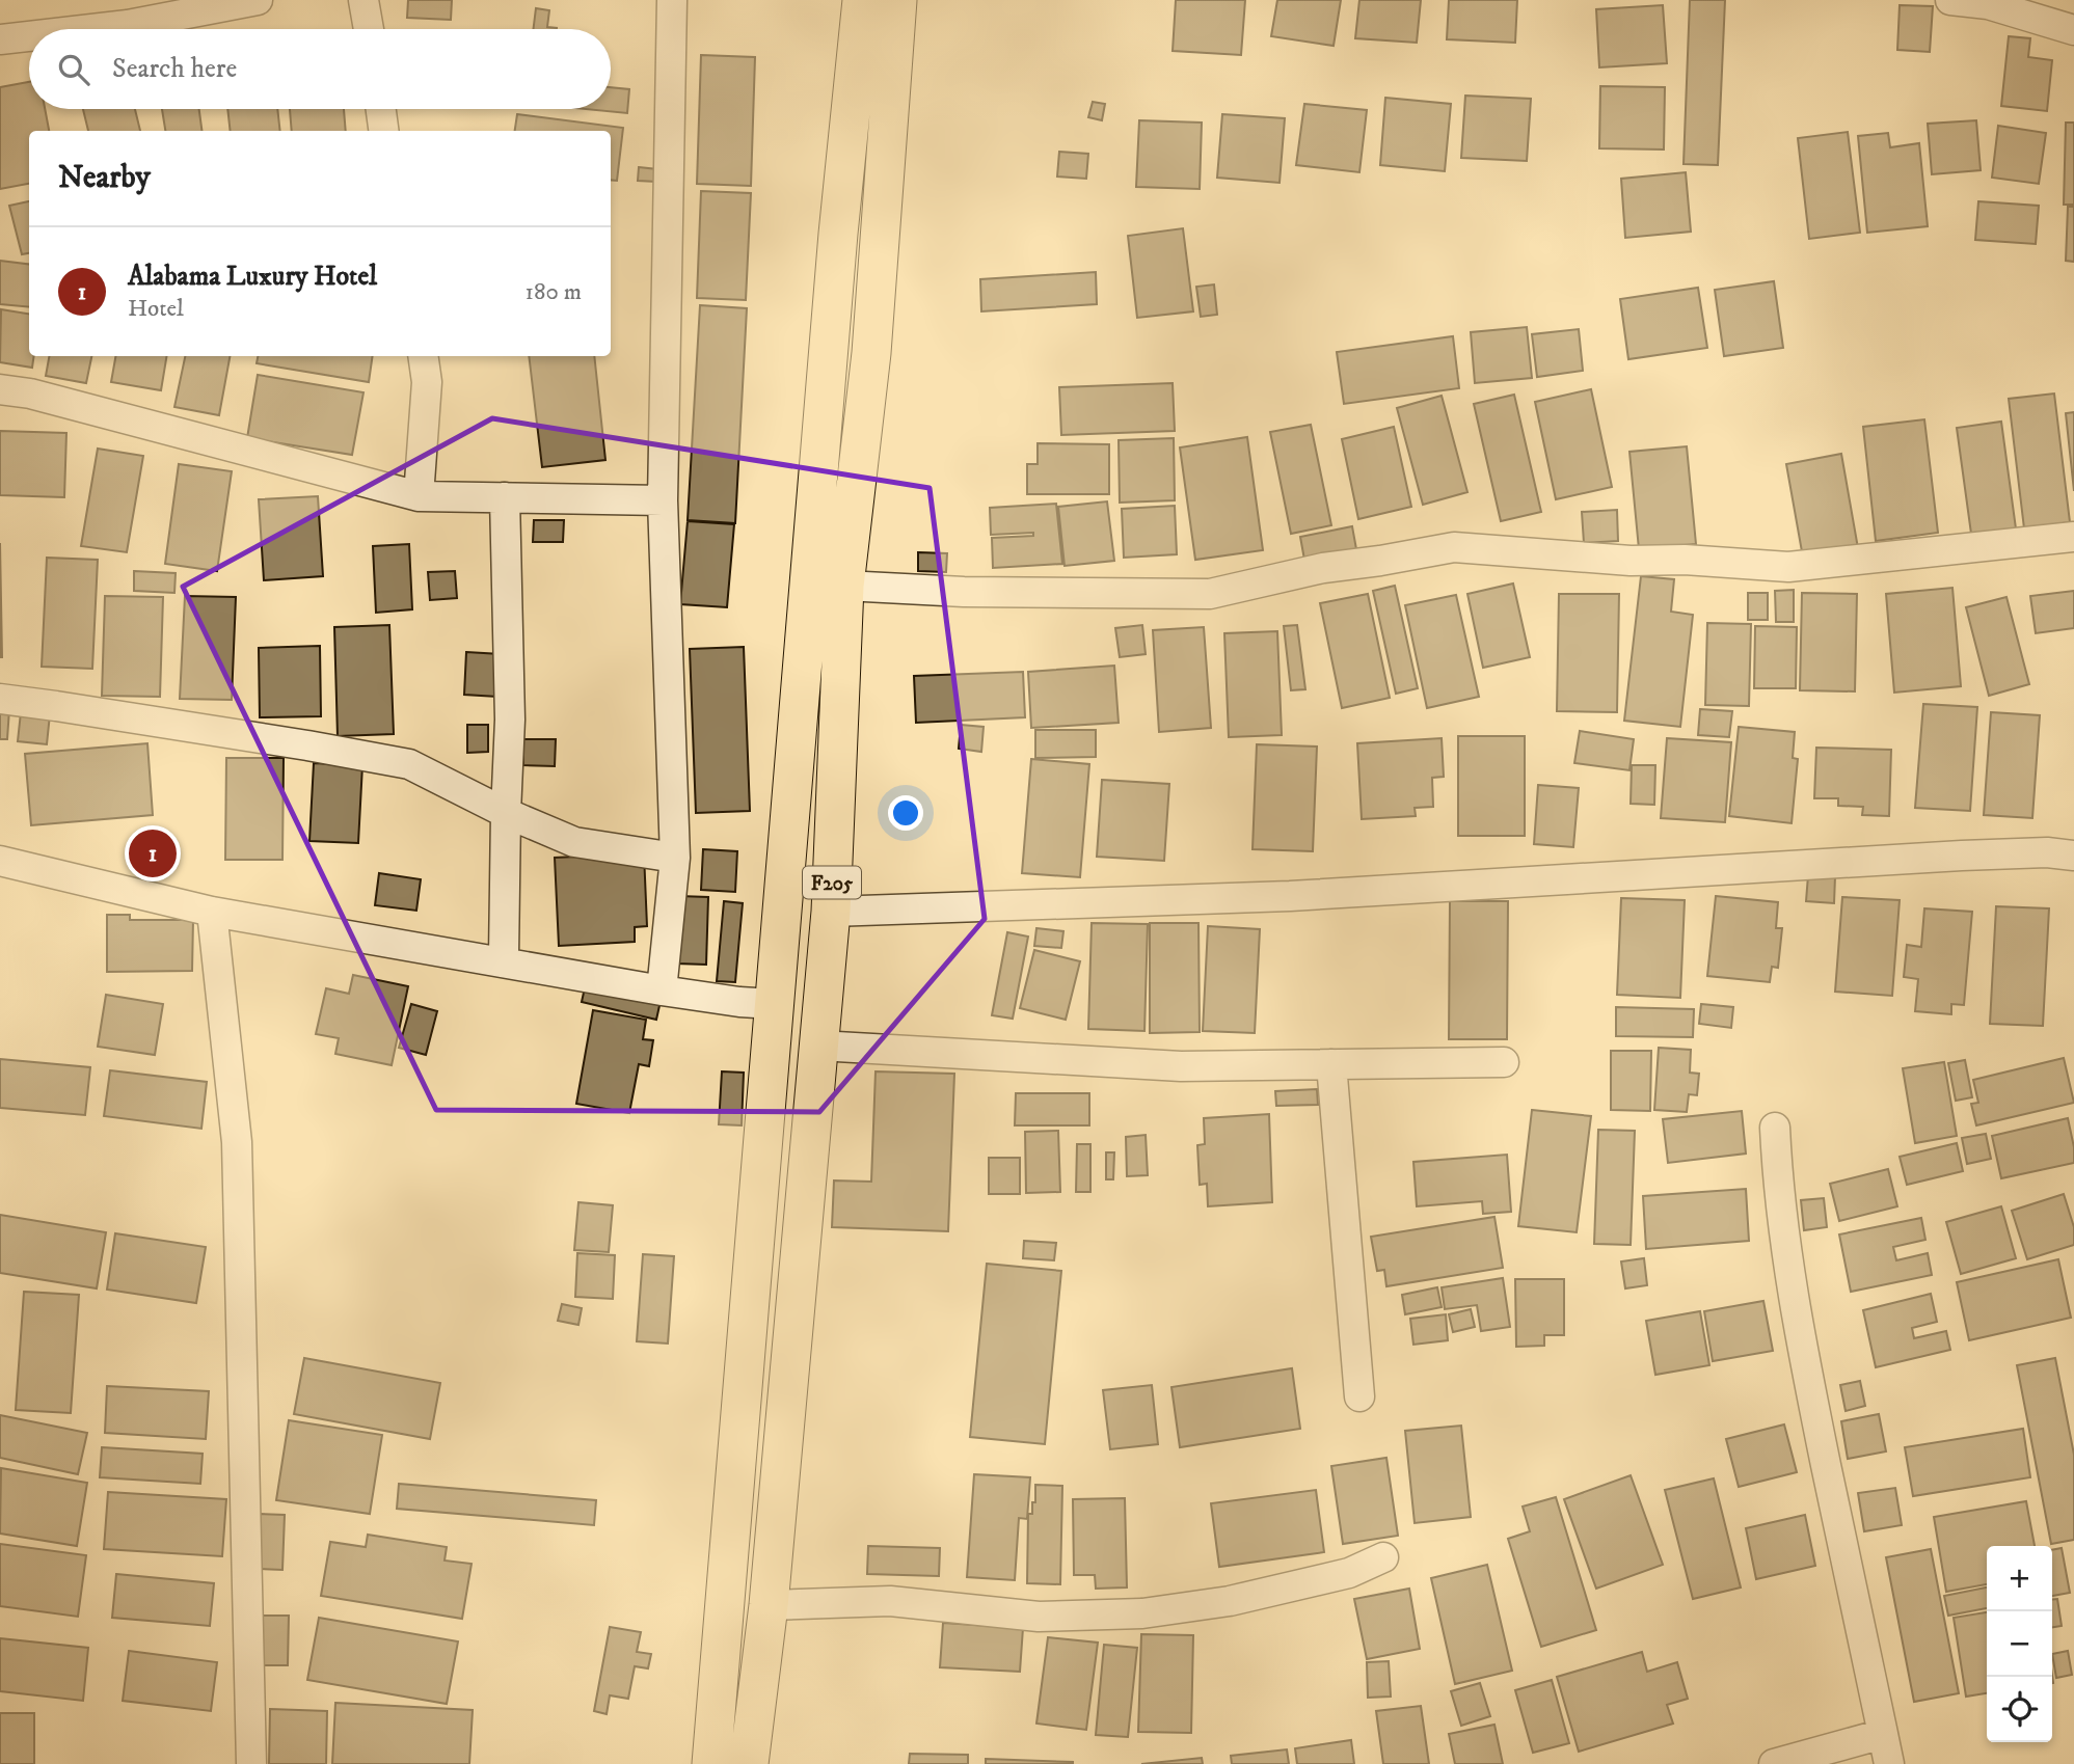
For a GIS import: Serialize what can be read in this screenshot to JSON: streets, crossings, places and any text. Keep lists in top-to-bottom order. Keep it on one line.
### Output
{"streets":{"main road":["F205"]},"page":{"search":"Search here","heading":"Nearby","list":[{"mark":"1","name":"Alabama Luxury Hotel","note":"Hotel","value":"180 m"}],"pins":"1","map_buttons":["+","−"]}}
